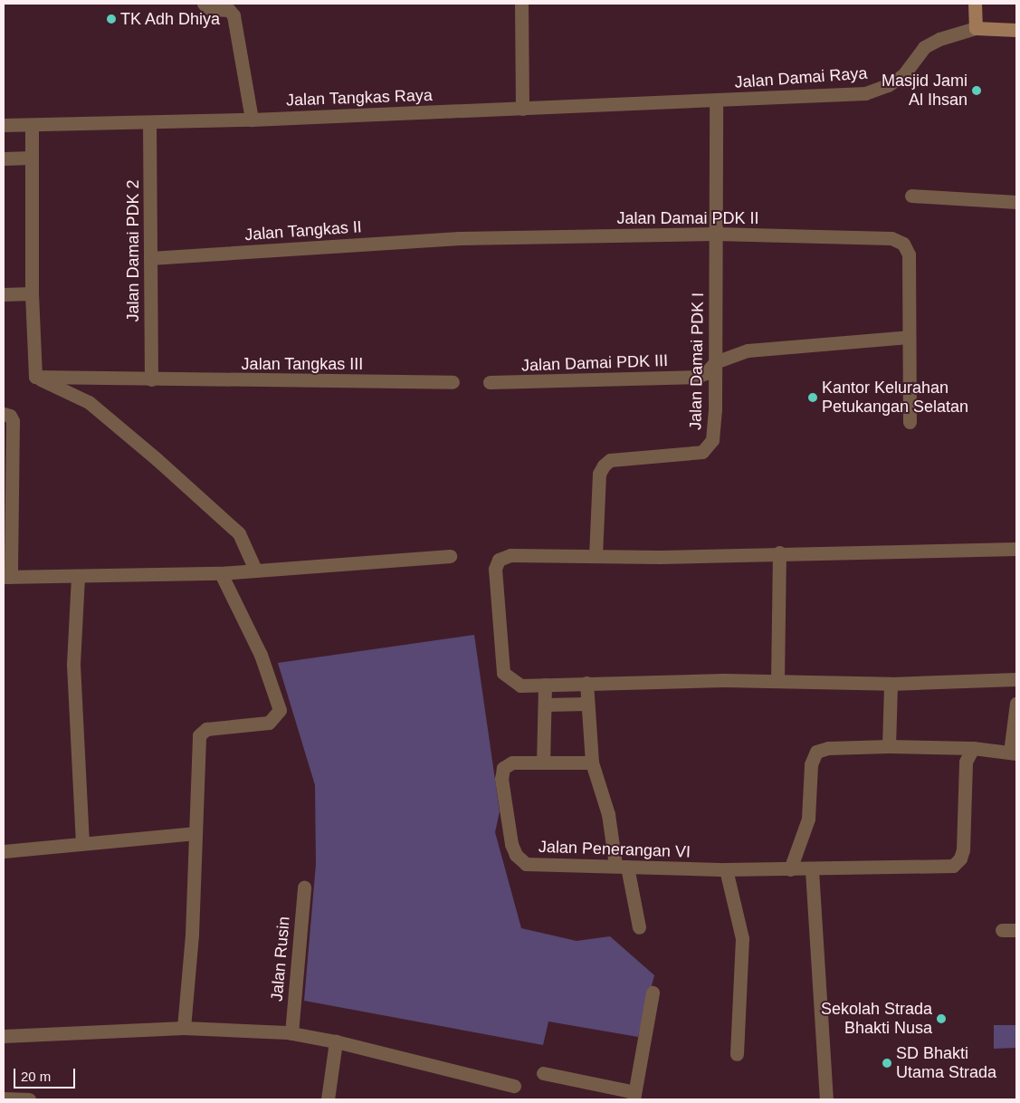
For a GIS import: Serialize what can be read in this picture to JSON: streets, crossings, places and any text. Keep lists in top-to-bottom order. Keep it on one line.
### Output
{"streets":{"street":["Jalan Damai Raya","Jalan Tangkas Raya","Jalan Damai PDK II","Jalan Tangkas II","Jalan Damai PDK 2","Jalan Damai PDK I","Jalan Damai PDK III","Jalan Tangkas III","Jalan Penerangan VI","Jalan Rusin"]},"crossings":[["Jalan Damai Raya","Jalan Tangkas Raya"],["Jalan Damai Raya","Jalan Damai PDK I"],["Jalan Tangkas Raya","Jalan Damai PDK 2"],["Jalan Tangkas Raya","Jalan Damai PDK I"],["Jalan Damai PDK II","Jalan Tangkas II"],["Jalan Damai PDK II","Jalan Damai PDK I"],["Jalan Damai PDK II","Jalan Damai PDK III"],["Jalan Tangkas II","Jalan Damai PDK 2"],["Jalan Damai PDK 2","Jalan Tangkas III"],["Jalan Damai PDK I","Jalan Damai PDK III"]],"places":["TK Adh Dhiya","Masjid Jami Al Ihsan","Kantor Kelurahan Petukangan Selatan","Sekolah Strada Bhakti Nusa","SD Bhakti Utama Strada"],"scale_bar":"20 m"}
